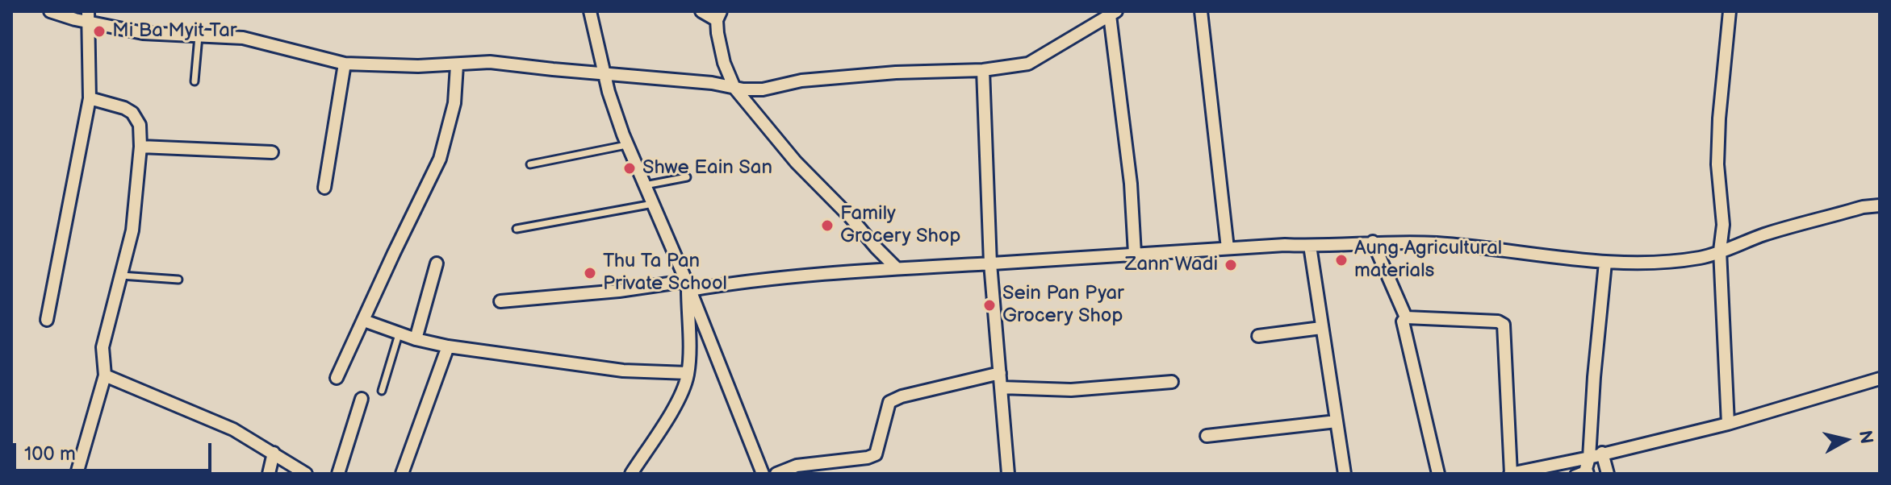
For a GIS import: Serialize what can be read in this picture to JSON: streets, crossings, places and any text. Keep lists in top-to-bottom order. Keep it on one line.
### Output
{"places":["Mi Ba Myit Tar","Shwe Eain San","Family Grocery Shop","Aung Agricultural materials","Zann Wadi","Thu Ta Pan Private School","Sein Pan Pyar Grocery Shop"],"scale_bar":"100 m","north":"right"}
